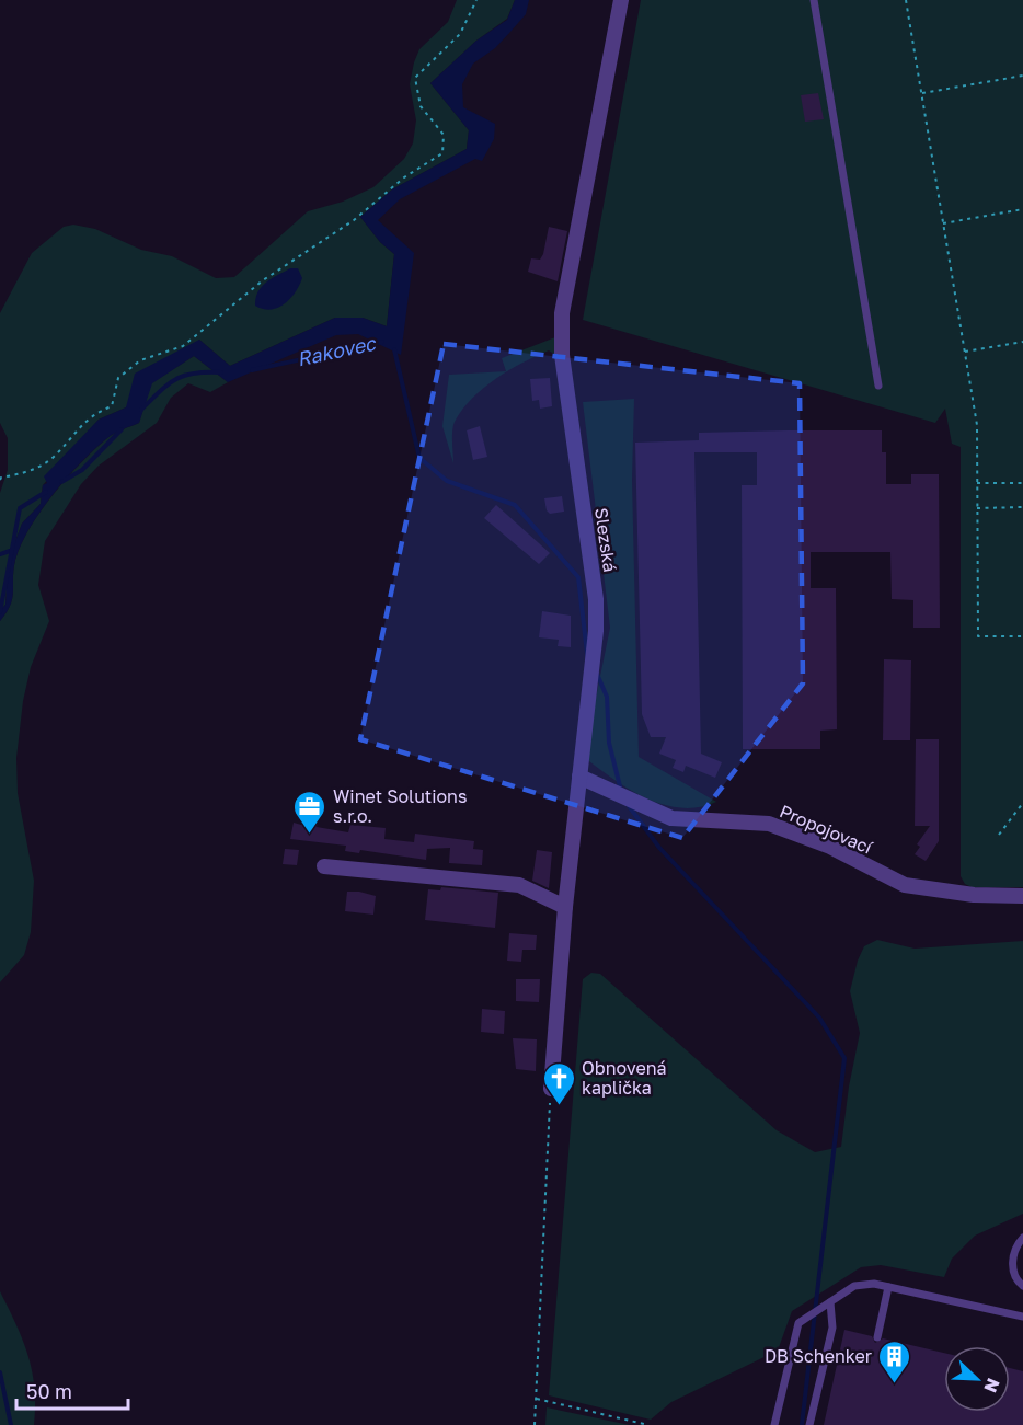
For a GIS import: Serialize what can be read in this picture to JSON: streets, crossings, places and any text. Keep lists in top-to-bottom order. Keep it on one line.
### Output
{"streets":{"street":["Slezská","Propojovací"]},"crossings":[["Slezská","Propojovací"]],"water":["Rakovec"],"places":{"office":["Winet Solutions s.r.o."],"church":["Obnovená kaplička"],"building":["DB Schenker"]},"scale_bar":"50 m","north":"bottom right"}
